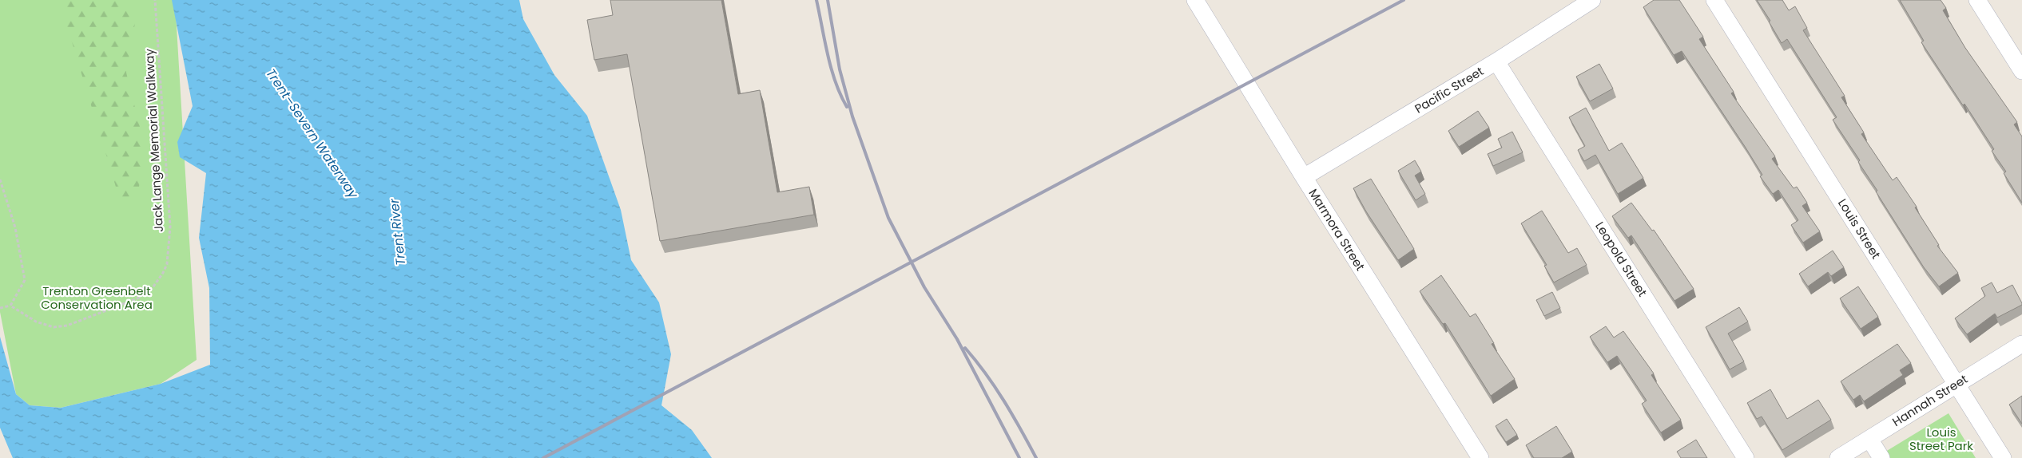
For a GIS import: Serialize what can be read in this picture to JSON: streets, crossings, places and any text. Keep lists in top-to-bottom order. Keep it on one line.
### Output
{"streets":{"street":["Pacific Street","Louis Street","Marmora Street","Leopold Street","Hannah Street"],"path":["Jack Lange Memorial Walkway"]},"crossings":[["Pacific Street","Marmora Street"],["Pacific Street","Leopold Street"],["Louis Street","Hannah Street"]],"water":["Trent–Severn Waterway","Trent River"],"parks":["Trenton Greenbelt Conservation Area","Louis Street Park"]}
